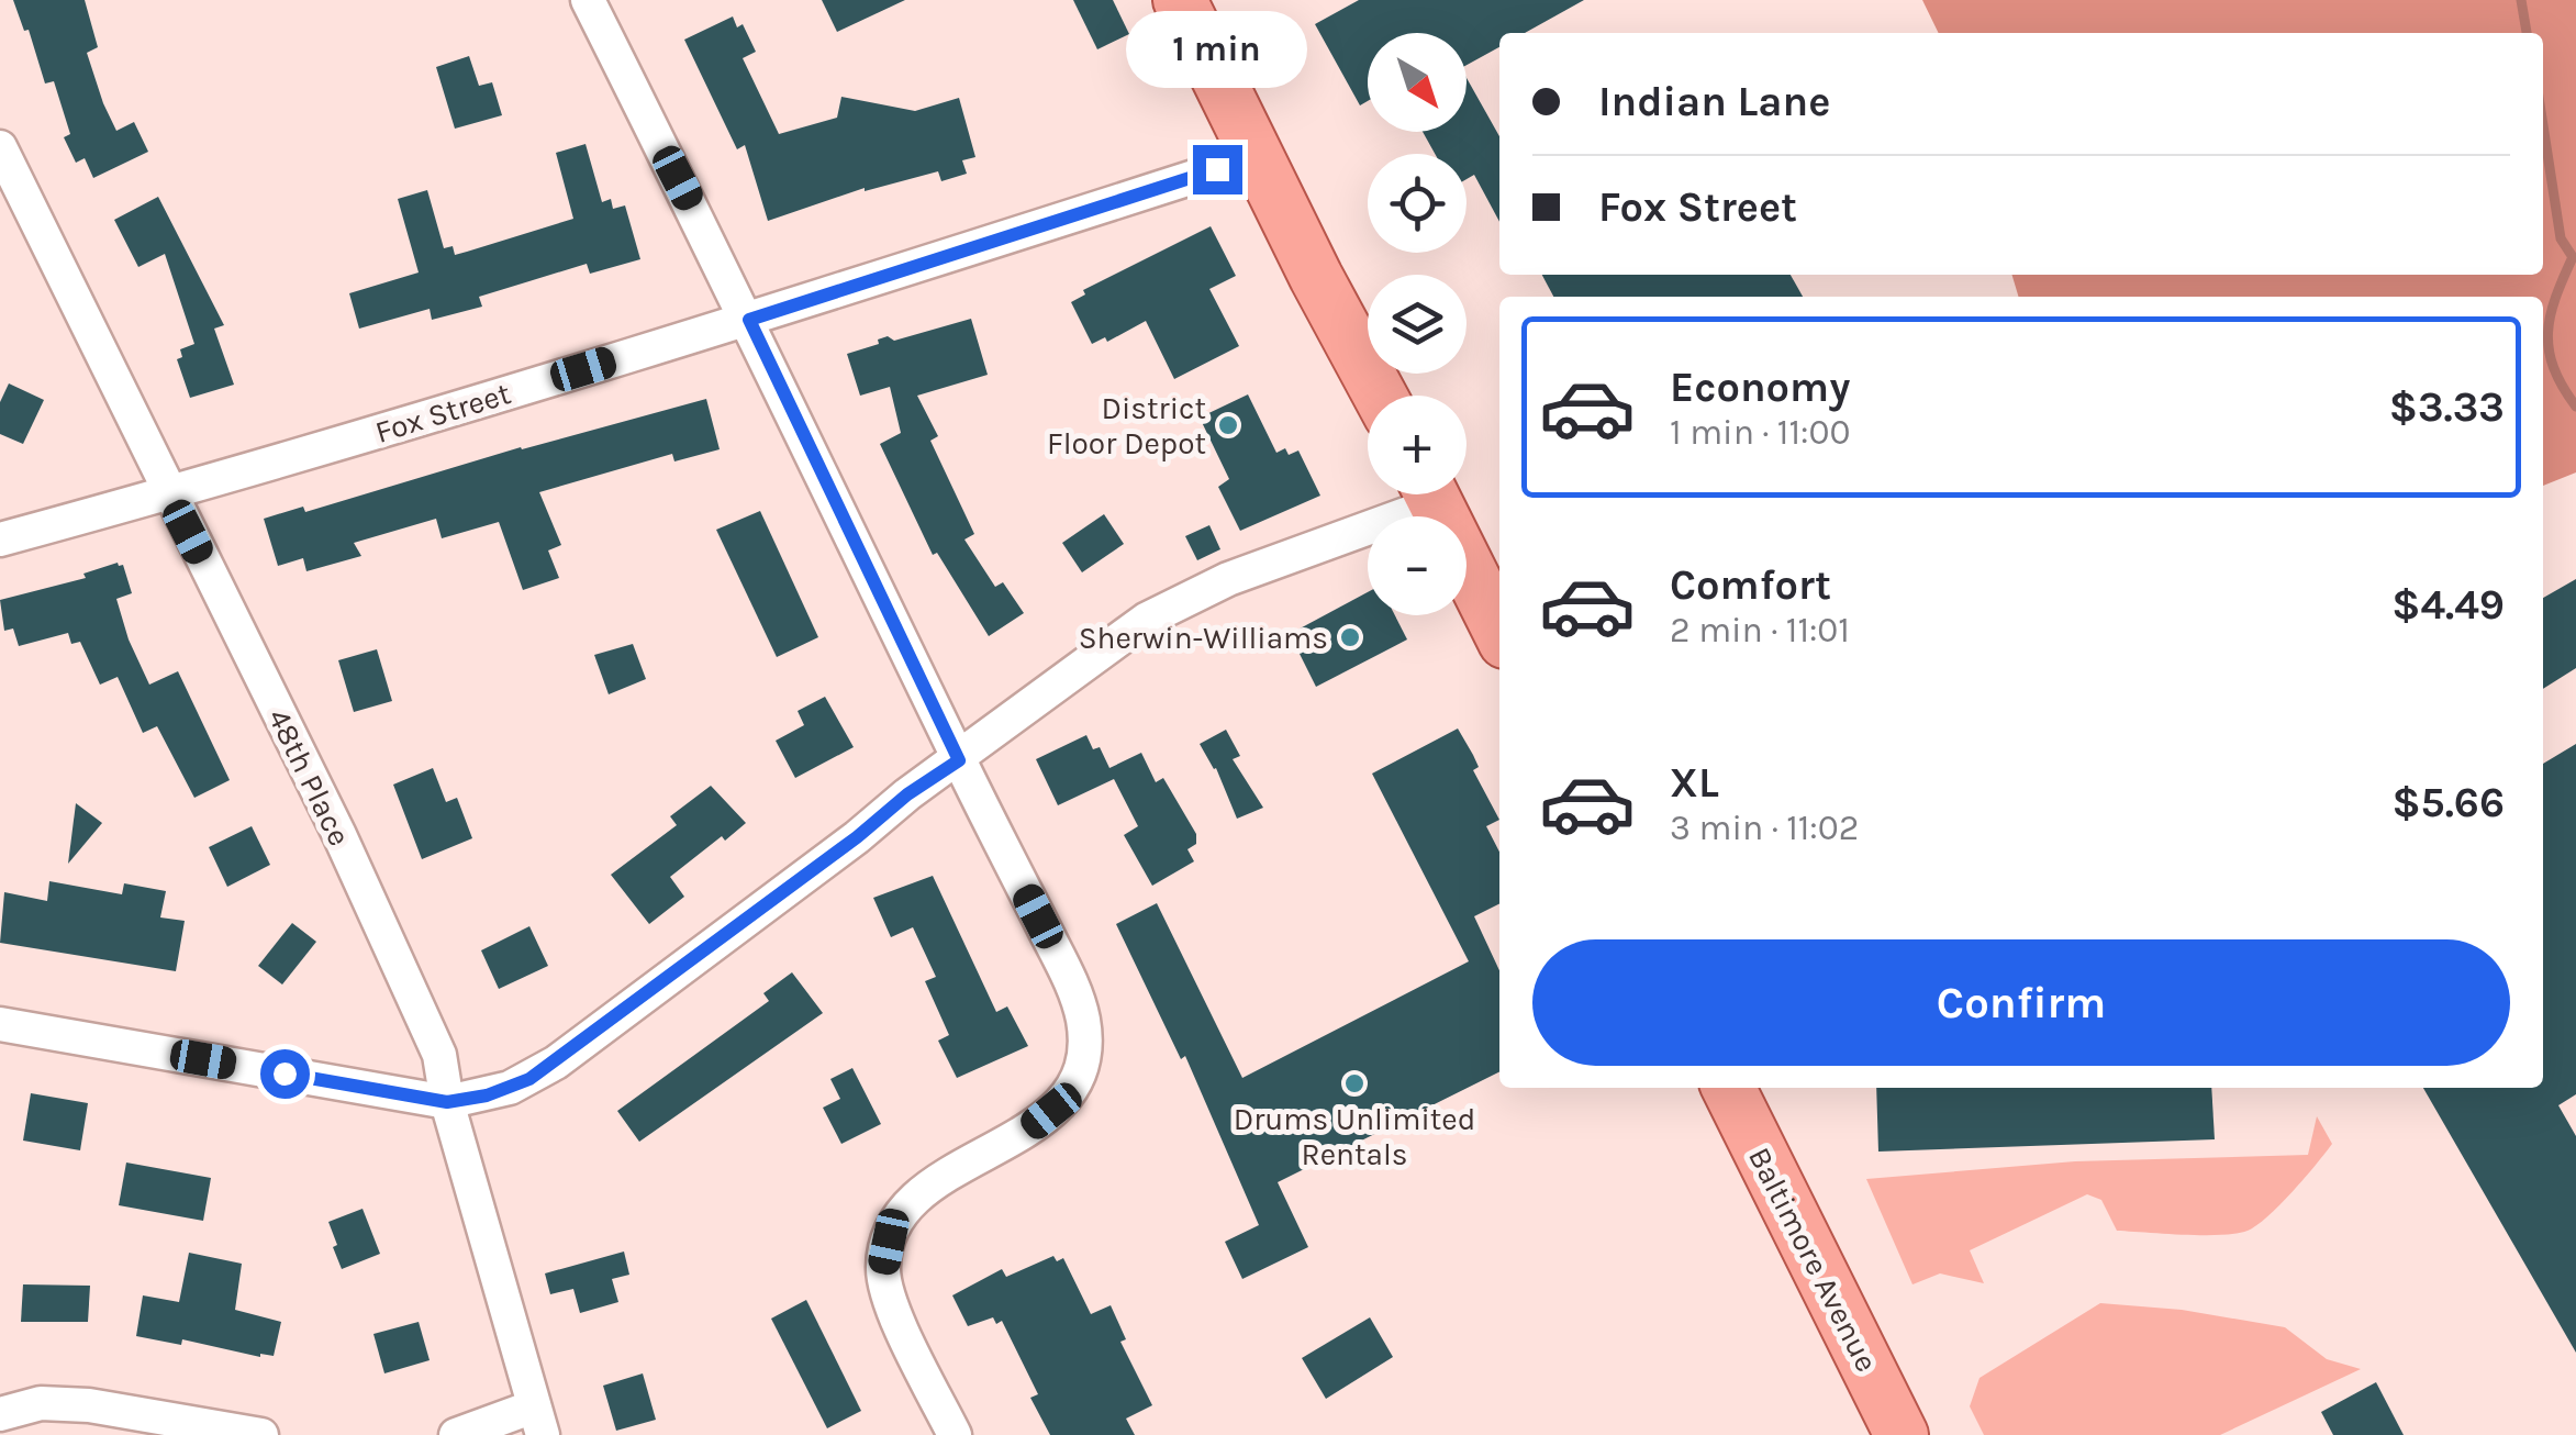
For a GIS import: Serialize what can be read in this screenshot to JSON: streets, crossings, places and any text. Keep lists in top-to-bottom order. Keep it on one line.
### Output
{"streets":{"main road":["Baltimore Avenue"],"street":["Fox Street","48th Place"]},"crossings":[["Fox Street","48th Place"]],"places":["District Floor Depot","Sherwin-Williams","Drums Unlimited Rentals"],"north":"bottom right","page":{"bubble":"1 min","map_buttons":["+","−"],"banner":["Indian Lane","Fox Street"],"list":[{"name":"Economy","note":"1 min · 11:00","value":"$3.33"},{"name":"Comfort","note":"2 min · 11:01","value":"$4.49"},{"name":"XL","note":"3 min · 11:02","value":"$5.66"}],"buttons":"Confirm"}}
